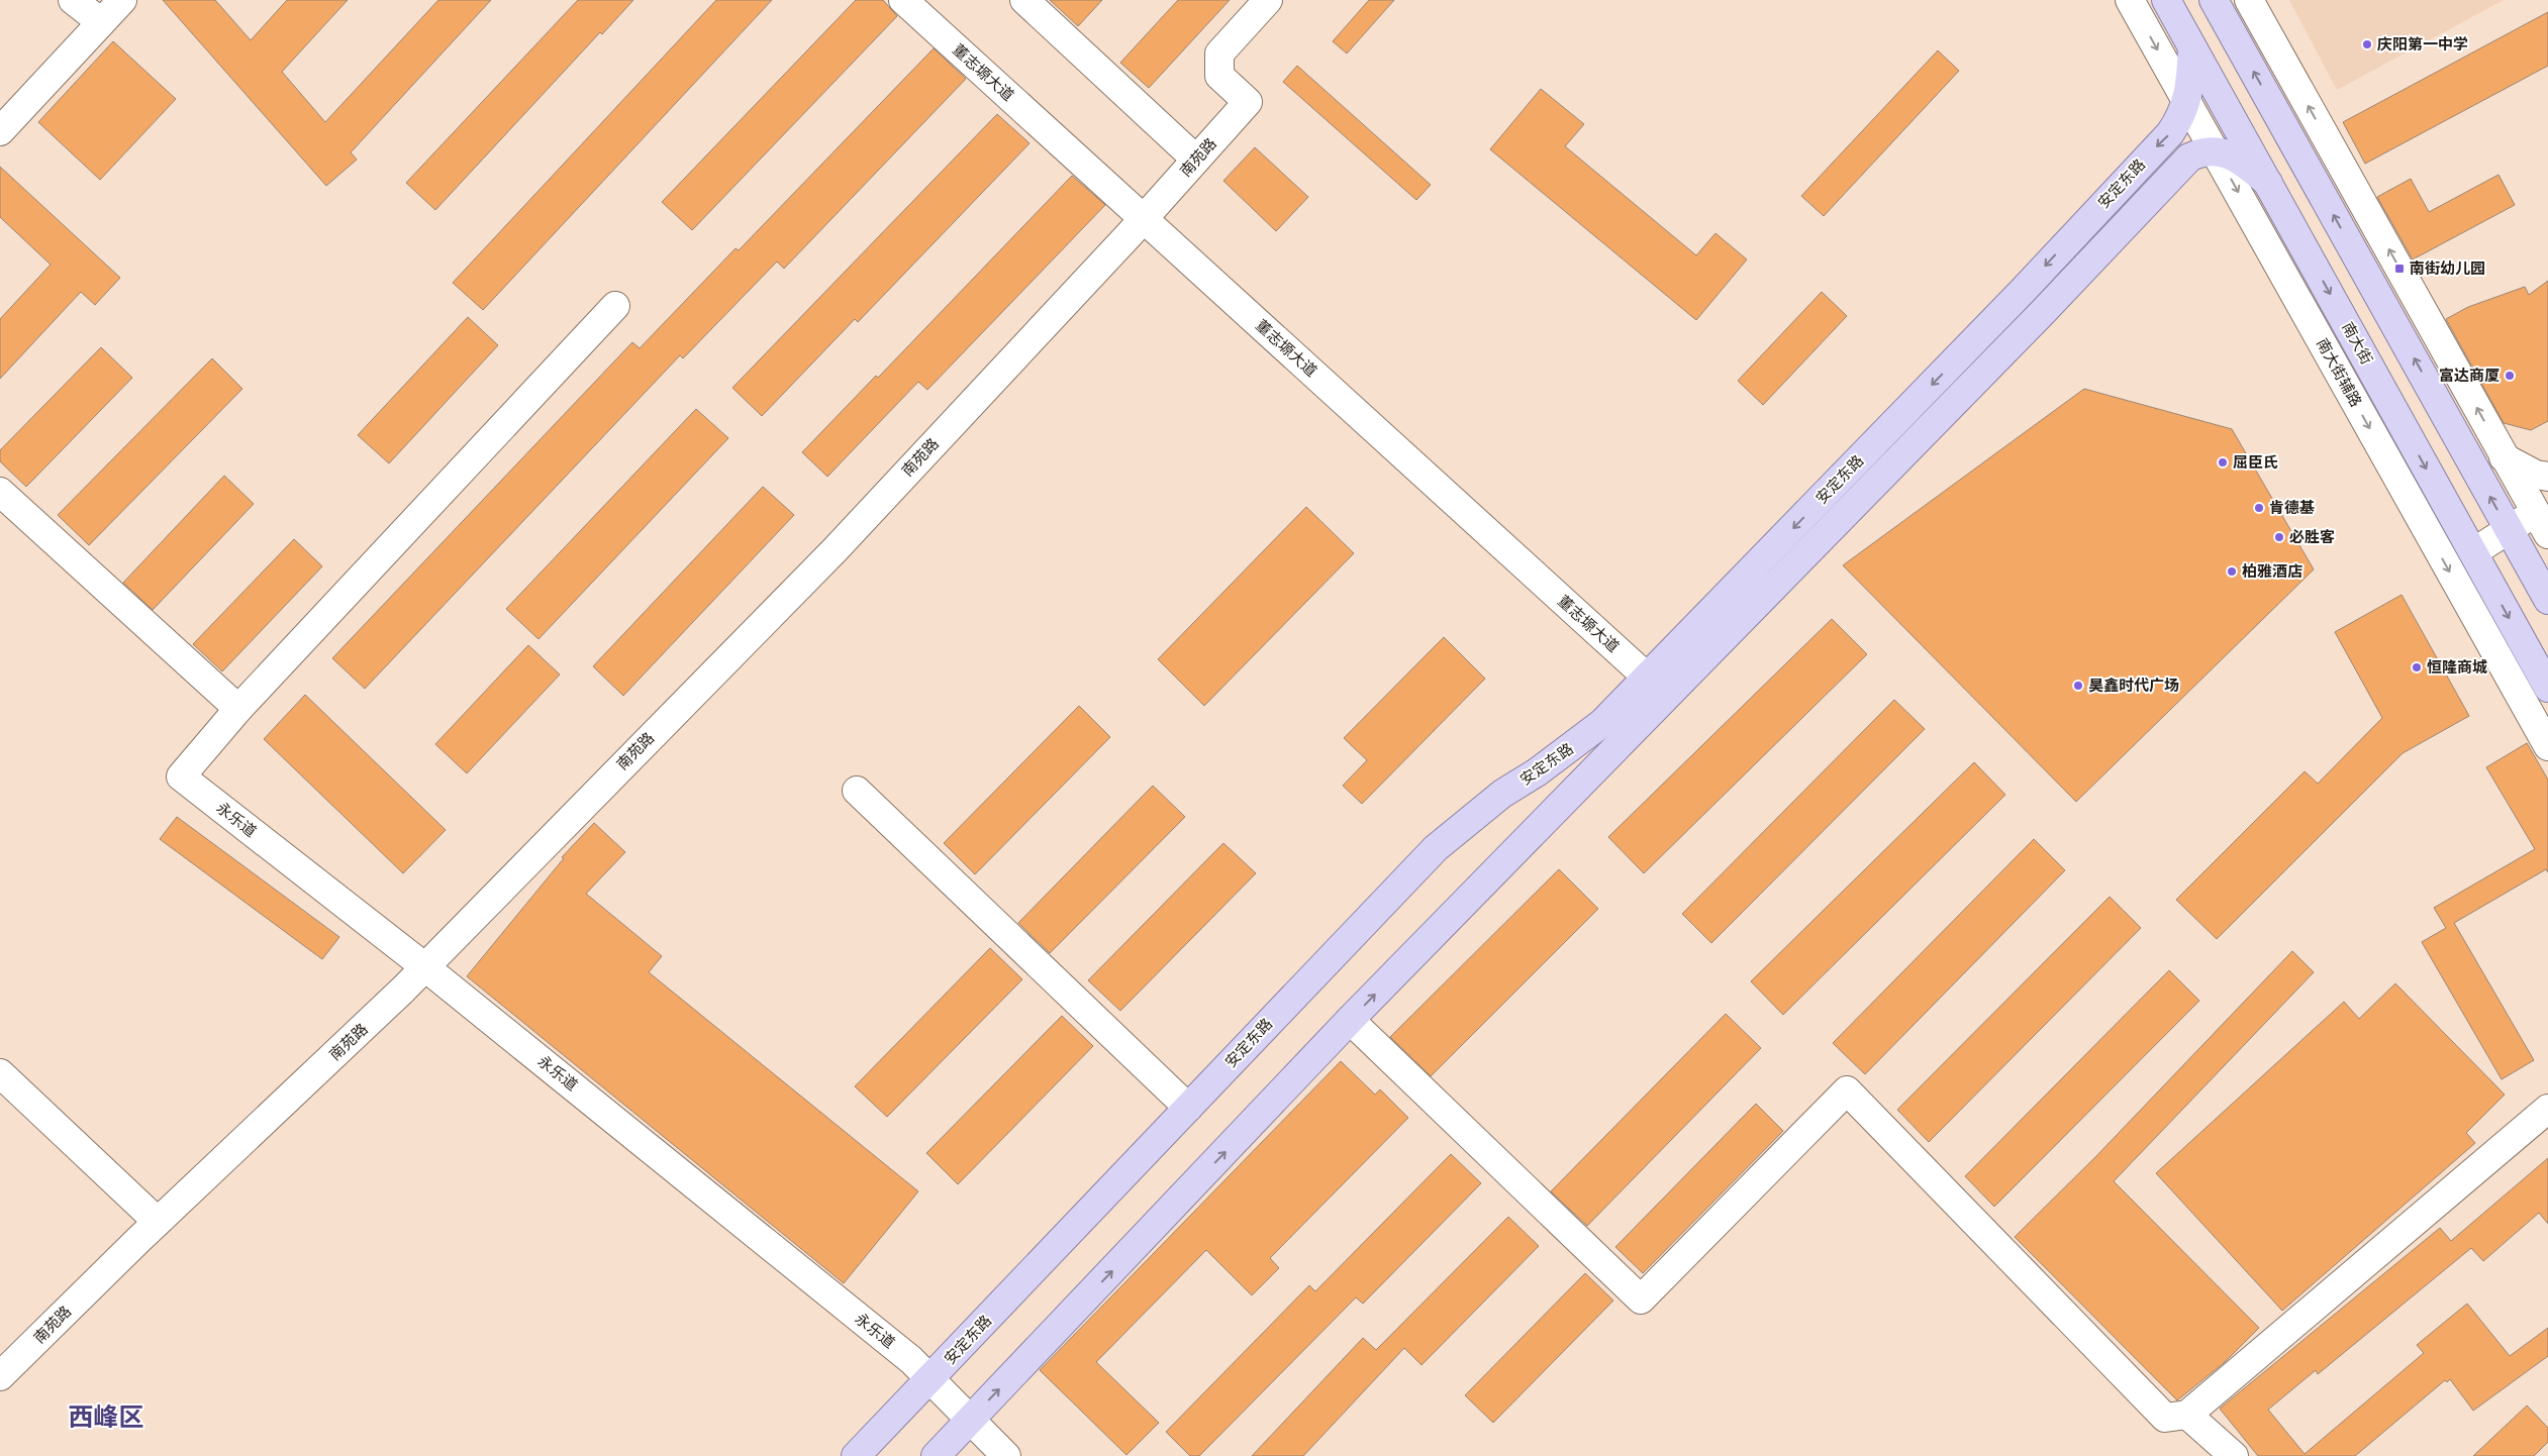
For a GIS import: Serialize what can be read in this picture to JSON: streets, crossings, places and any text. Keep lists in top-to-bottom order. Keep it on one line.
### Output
{"streets":{"main road":["安定东路","南大街"],"street":["董志塬大道","南苑路","南大街辅路","永乐道"]},"crossings":[["董志塬大道","南苑路"],["董志塬大道","安定东路"],["南苑路","永乐道"],["安定东路","南大街"],["安定东路","南大街辅路"],["安定东路","永乐道"]],"districts":["西峰区"],"places":{"other":["庆阳第一中学","富达商厦","屈臣氏","肯德基","必胜客","柏雅酒店","恒隆商城","昊鑫时代广场"],"transit":["南街幼儿园"]}}
